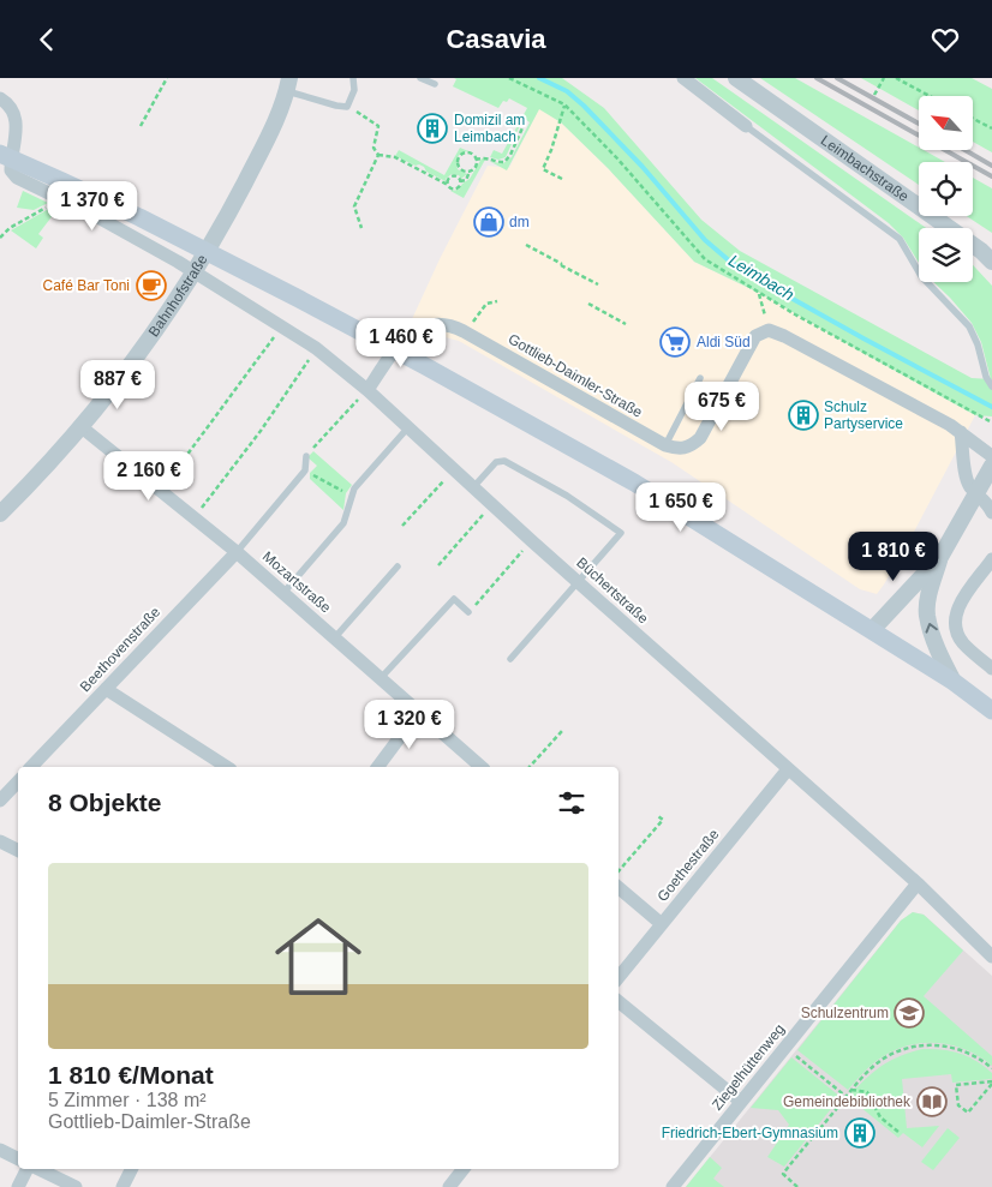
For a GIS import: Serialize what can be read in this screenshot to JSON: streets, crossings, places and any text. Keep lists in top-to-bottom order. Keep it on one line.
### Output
{"streets":{"street":["Leimbachstraße","Bahnhofstraße","Gottlieb-Daimler-Straße","Mozartstraße","Büchertstraße","Beethovenstraße","Goethestraße","Ziegelhüttenweg"]},"crossings":[["Bahnhofstraße","Mozartstraße"],["Bahnhofstraße","Büchertstraße"],["Gottlieb-Daimler-Straße","Büchertstraße"],["Mozartstraße","Beethovenstraße"],["Büchertstraße","Goethestraße"],["Büchertstraße","Ziegelhüttenweg"]],"water":["Leimbach"],"places":{"building":["Domizil am Leimbach","Schulz Partyservice","Friedrich-Ebert-Gymnasium"],"shop":["dm"],"cafe":["Café Bar Toni"],"supermarket":["Aldi Süd"],"school or university":["Schulzentrum"],"library":["Gemeindebibliothek"]},"north":"top left","page":{"header":"Casavia","price":["1 370 €","1 460 €","887 €","675 €","2 160 €","1 650 €","1 810 €","1 320 €"],"heading":"8 Objekte","list":[{"name":"1 810 €/Monat","note":"5 Zimmer · 138 m² · Gottlieb-Daimler-Straße"}]}}
